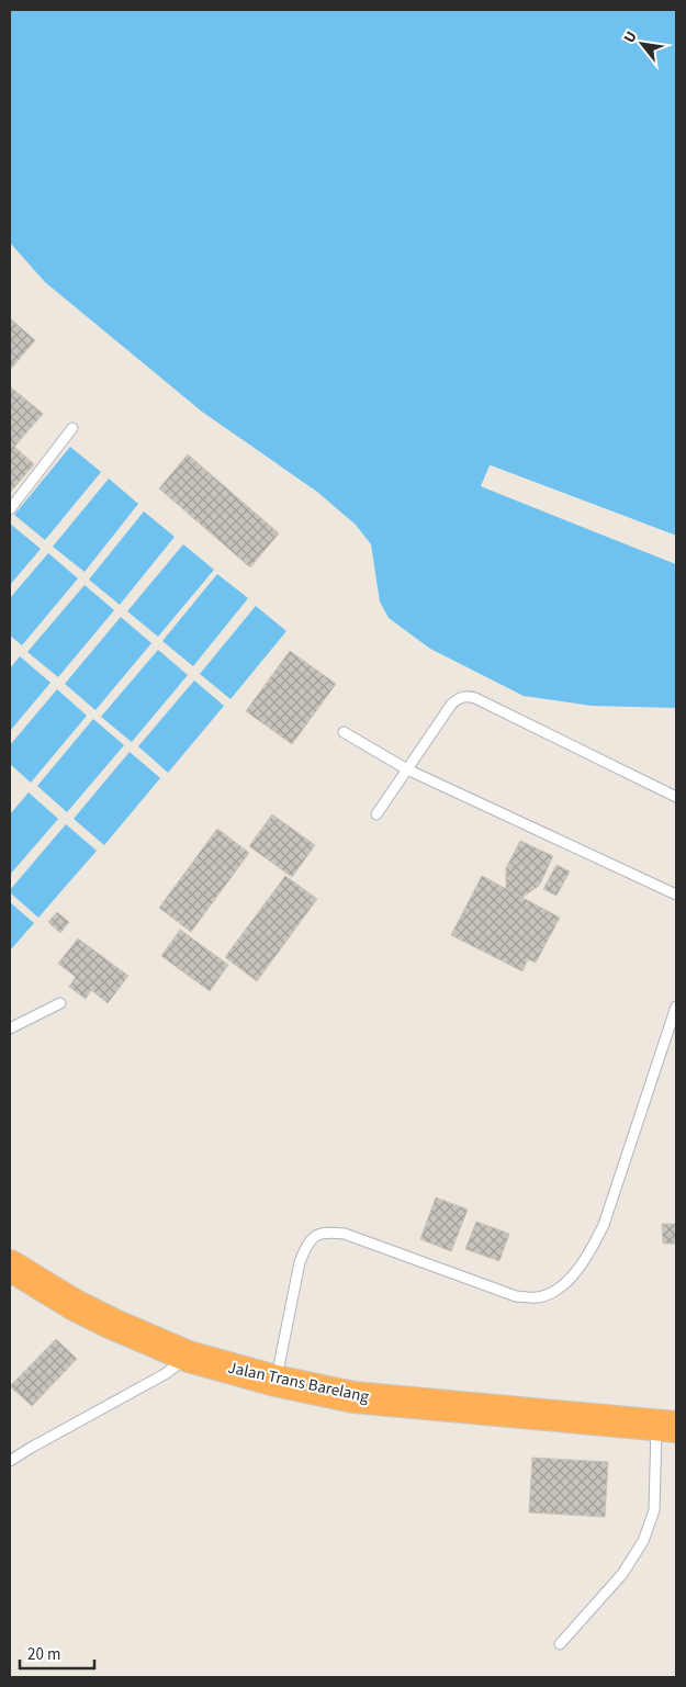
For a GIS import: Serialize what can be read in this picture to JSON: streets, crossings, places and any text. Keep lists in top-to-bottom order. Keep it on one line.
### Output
{"streets":{"highway":["Jalan Trans Barelang"]},"scale_bar":"20 m","north":"top left"}
